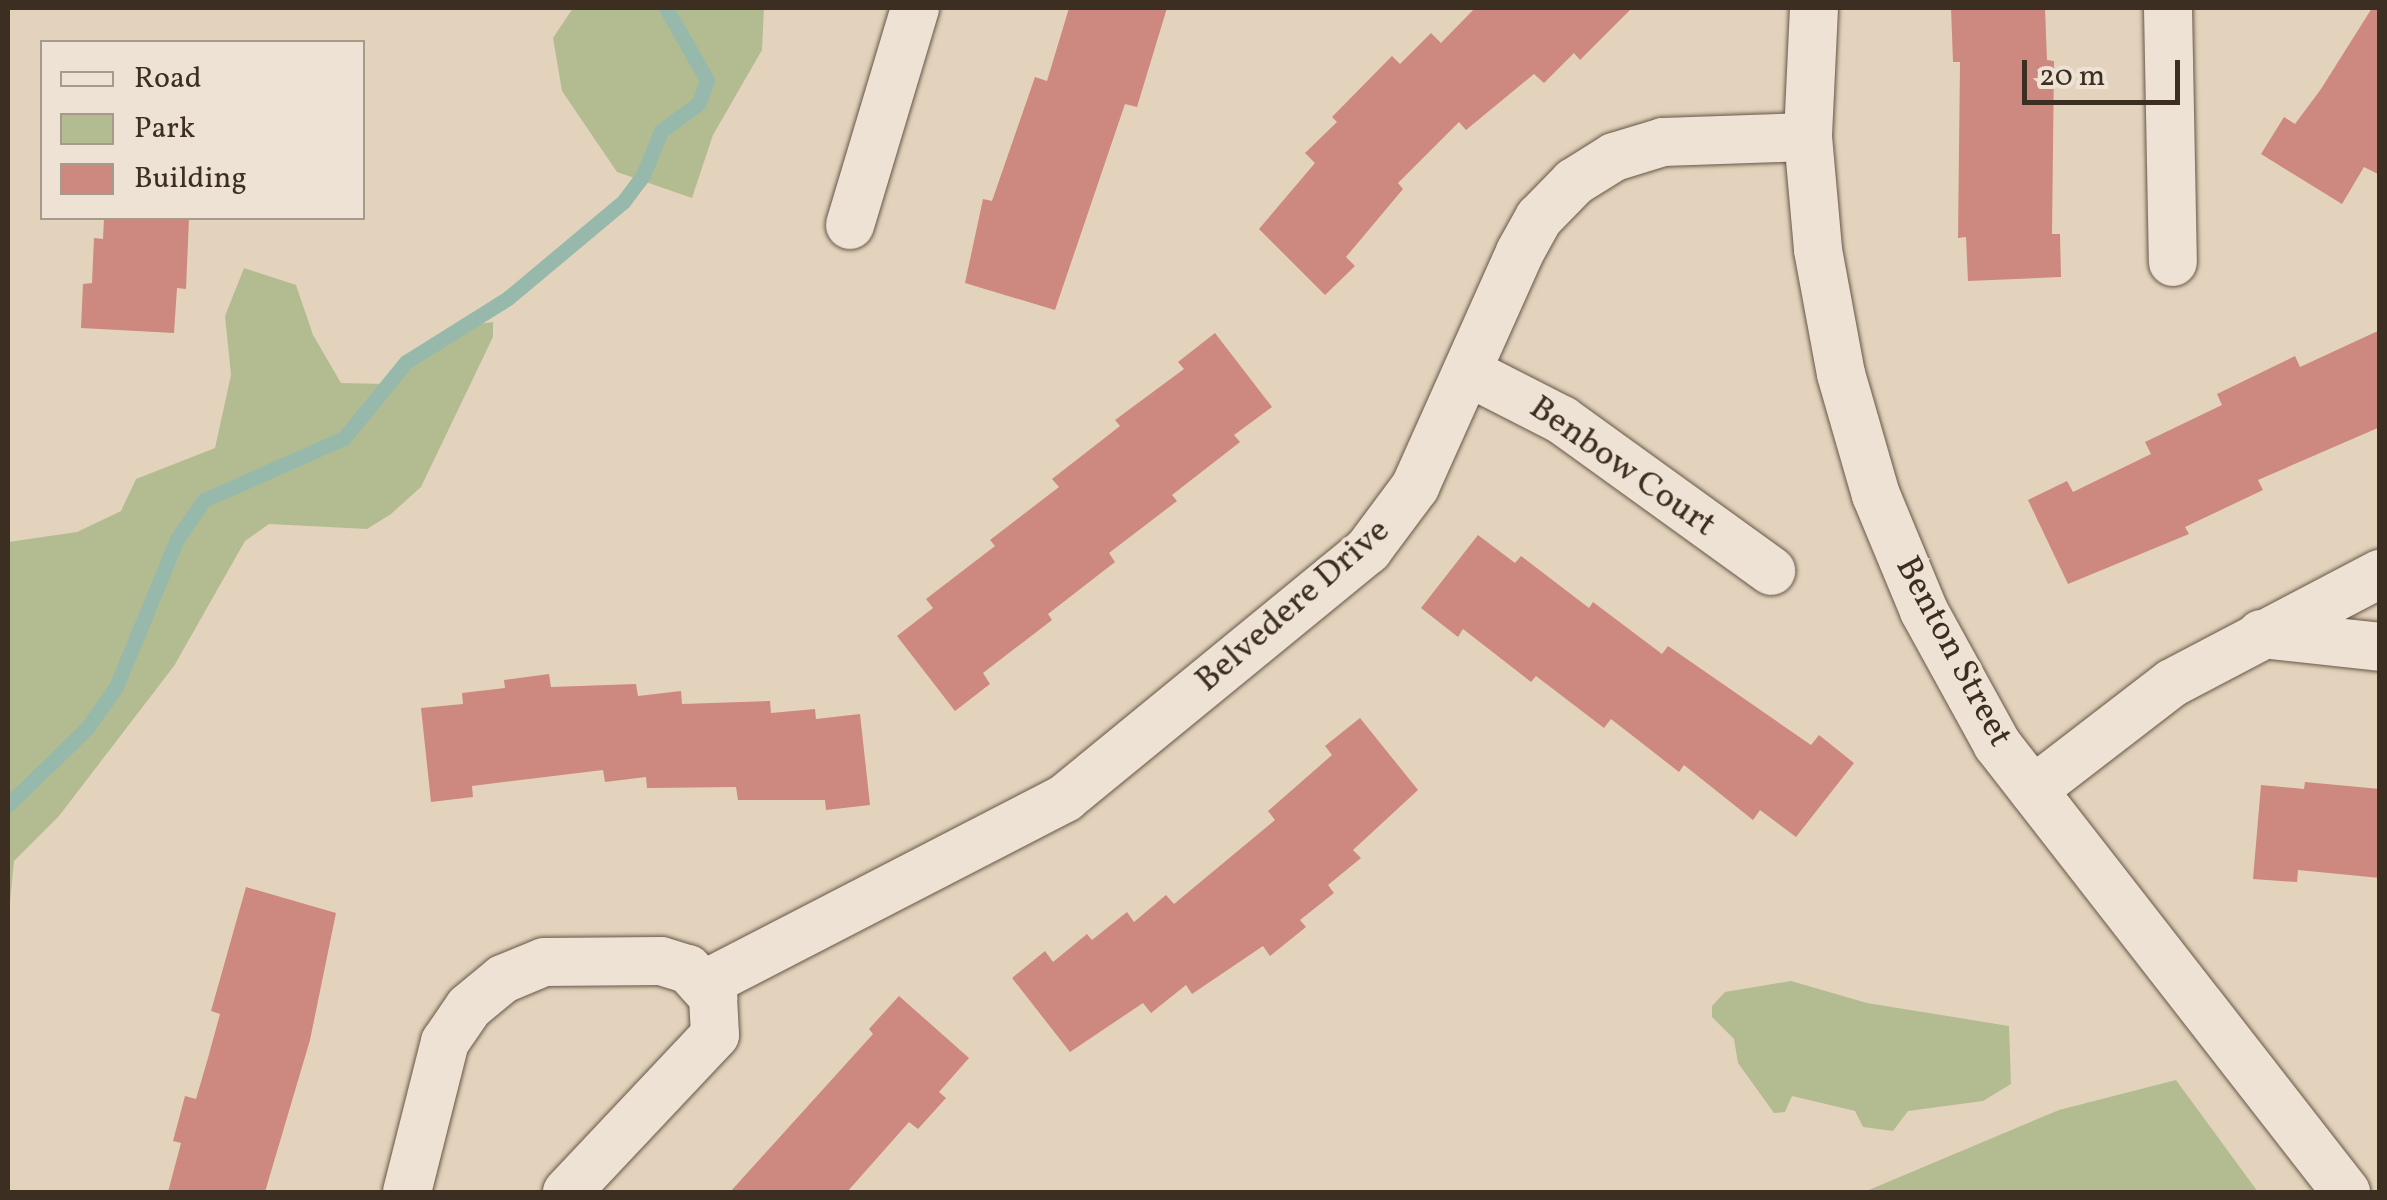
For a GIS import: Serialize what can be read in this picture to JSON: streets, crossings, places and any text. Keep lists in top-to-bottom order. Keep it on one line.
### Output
{"streets":{"street":["Benbow Court","Belvedere Drive","Benton Street"]},"crossings":[["Benbow Court","Belvedere Drive"],["Belvedere Drive","Benton Street"]],"legend":["Road","Park","Building"],"scale_bar":"20 m"}
